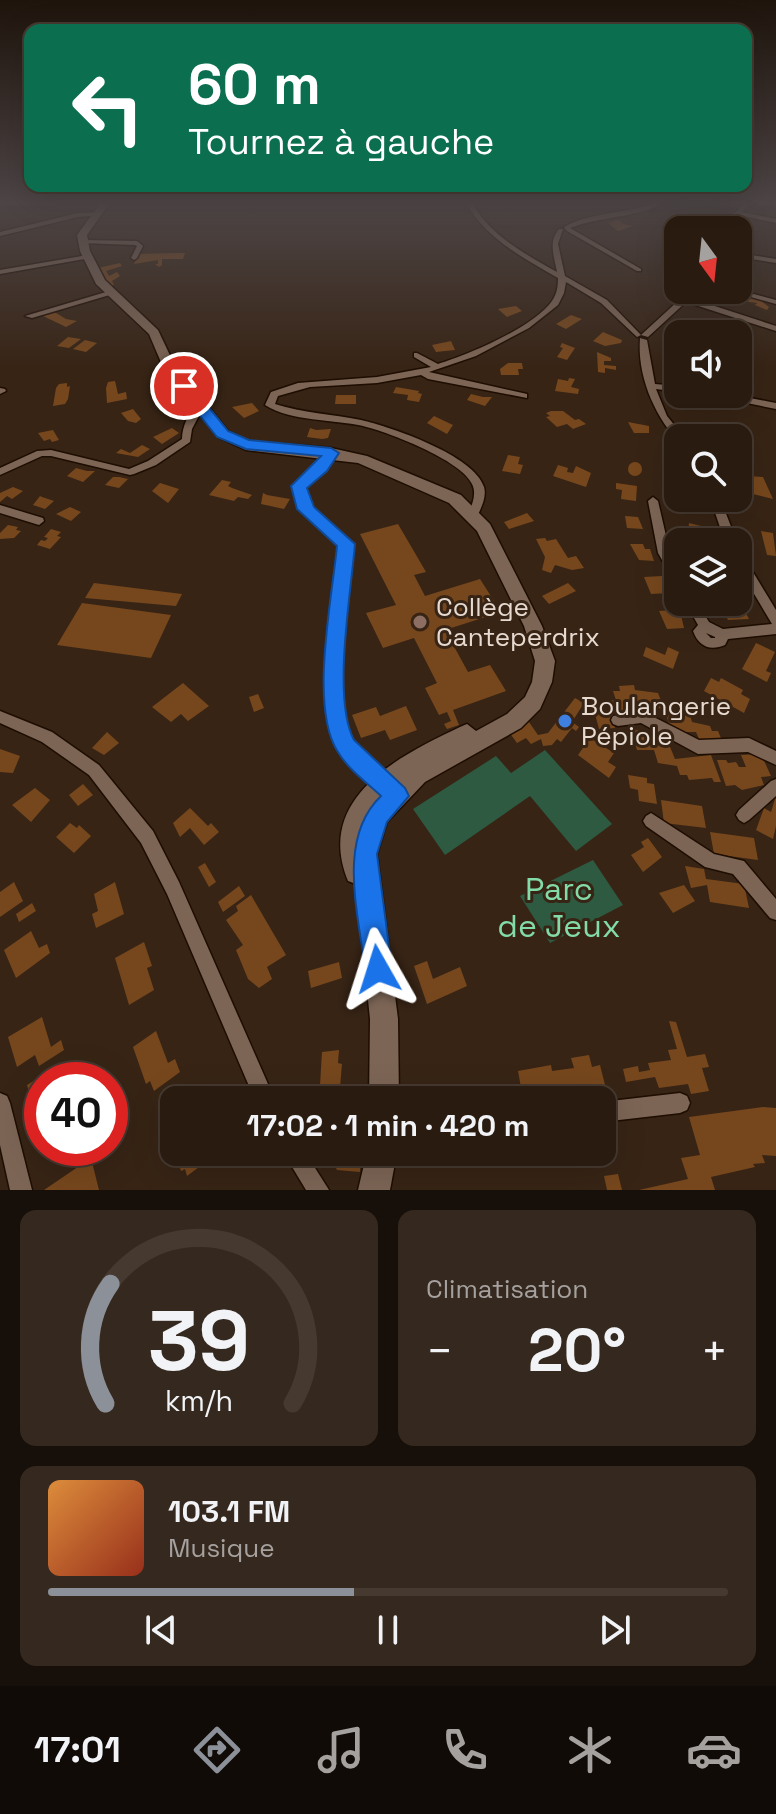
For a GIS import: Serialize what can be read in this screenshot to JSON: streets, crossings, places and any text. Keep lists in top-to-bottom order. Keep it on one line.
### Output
{"parks":["Parc de Jeux"],"places":["Collège Canteperdrix","Boulangerie Pépiole"],"north":"bottom","page":{"turn":["60 m","Tournez à gauche"],"limit":"40","trip":"17:02 · 1 min · 420 m","tile":"Climatisation","heat":["−","20°","+"],"song":["103.1 FM","Musique"],"tabs":"17:01","gauge":["39","km/h"]}}
